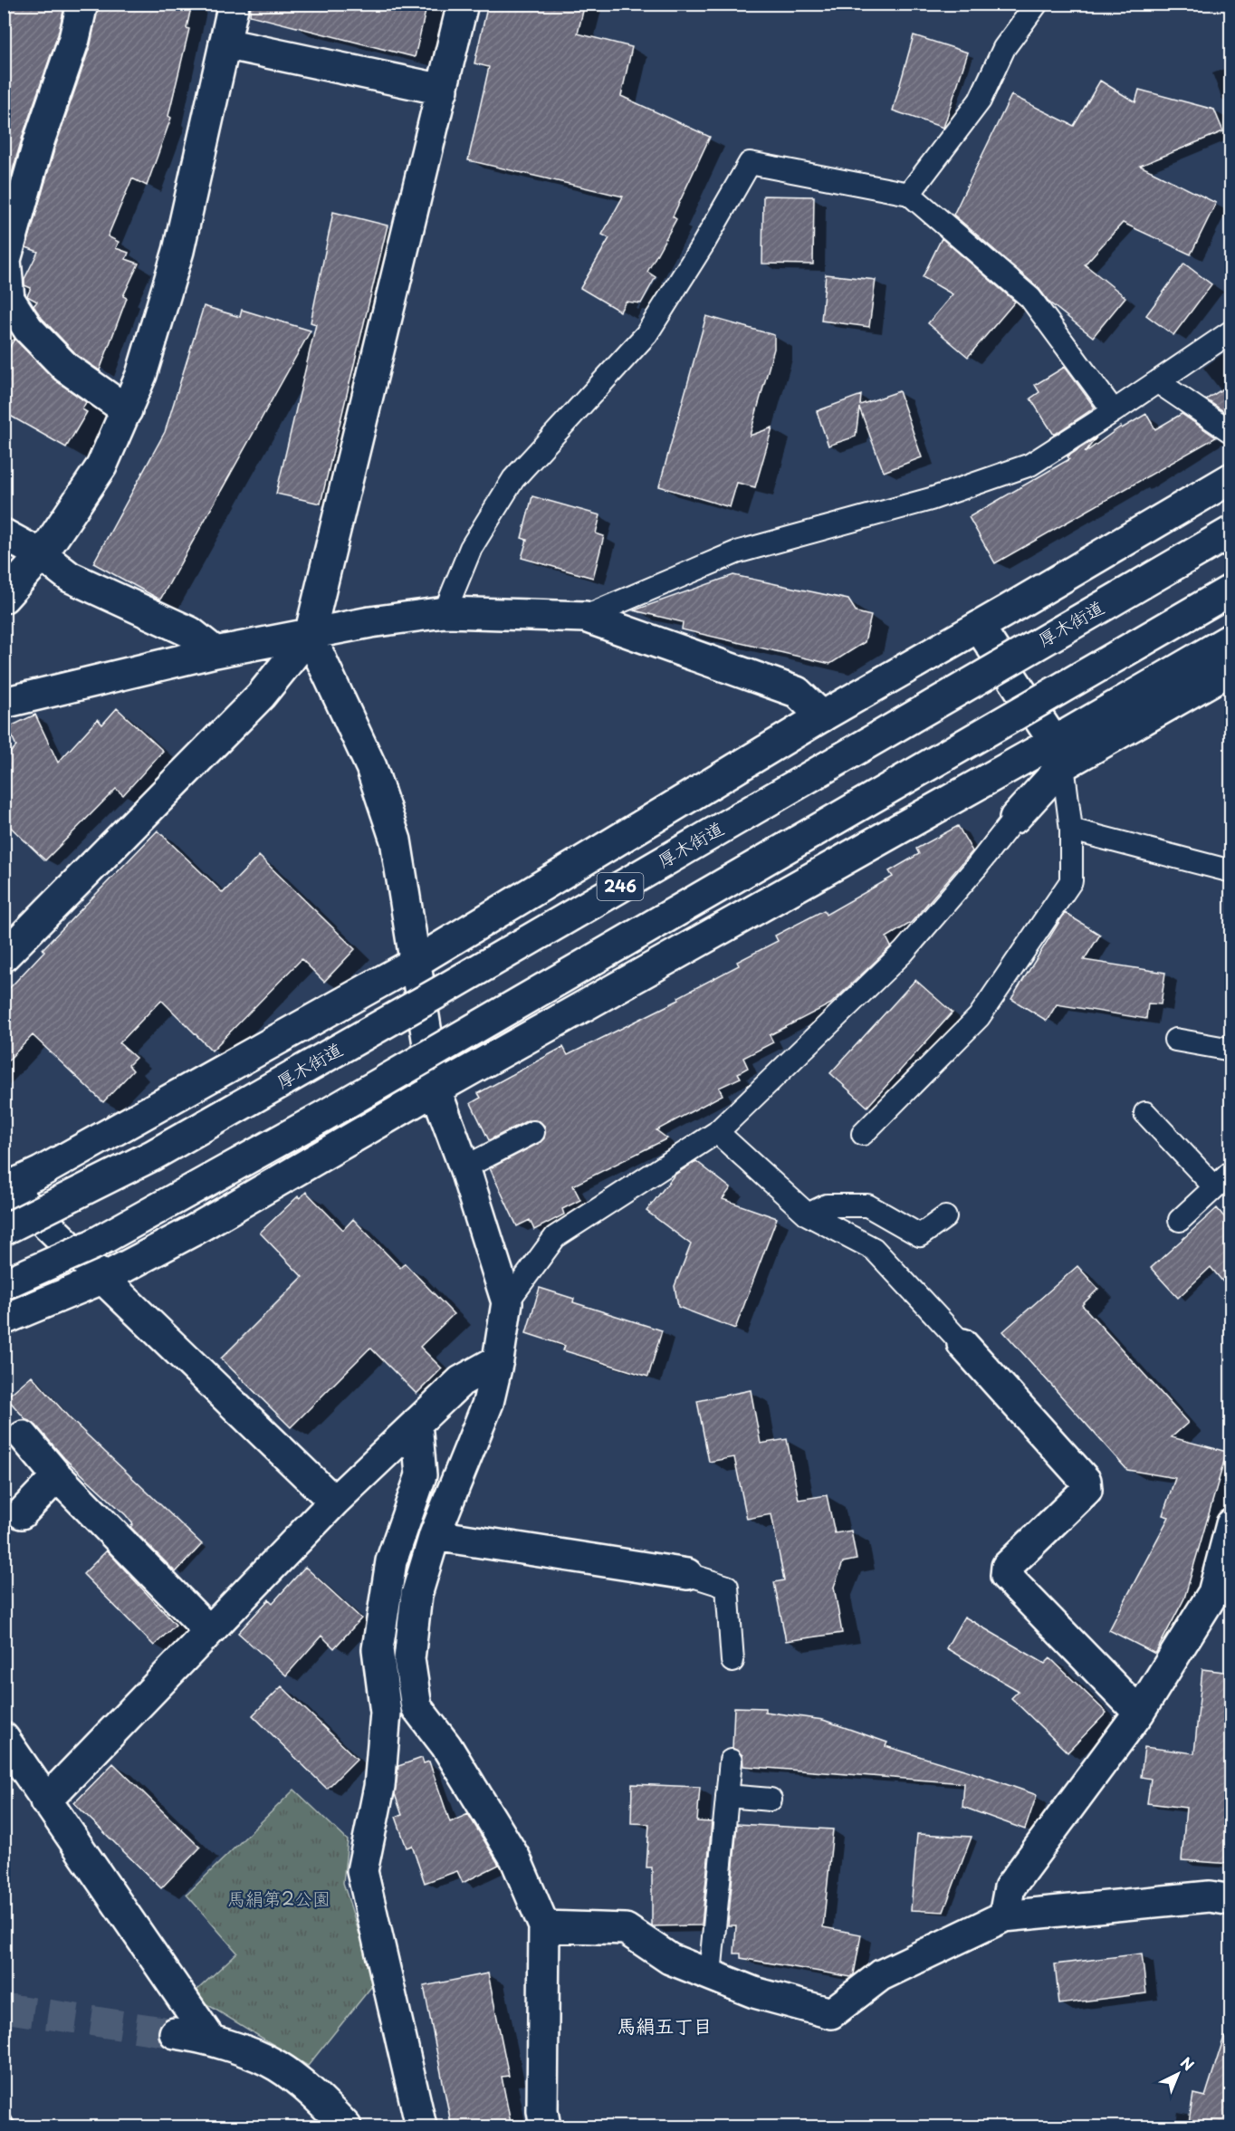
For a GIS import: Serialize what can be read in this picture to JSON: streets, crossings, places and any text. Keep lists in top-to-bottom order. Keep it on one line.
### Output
{"streets":{"main road":["厚木街道","246"]},"districts":["馬絹五丁目"],"parks":["馬絹第2公園"],"north":"top right"}
